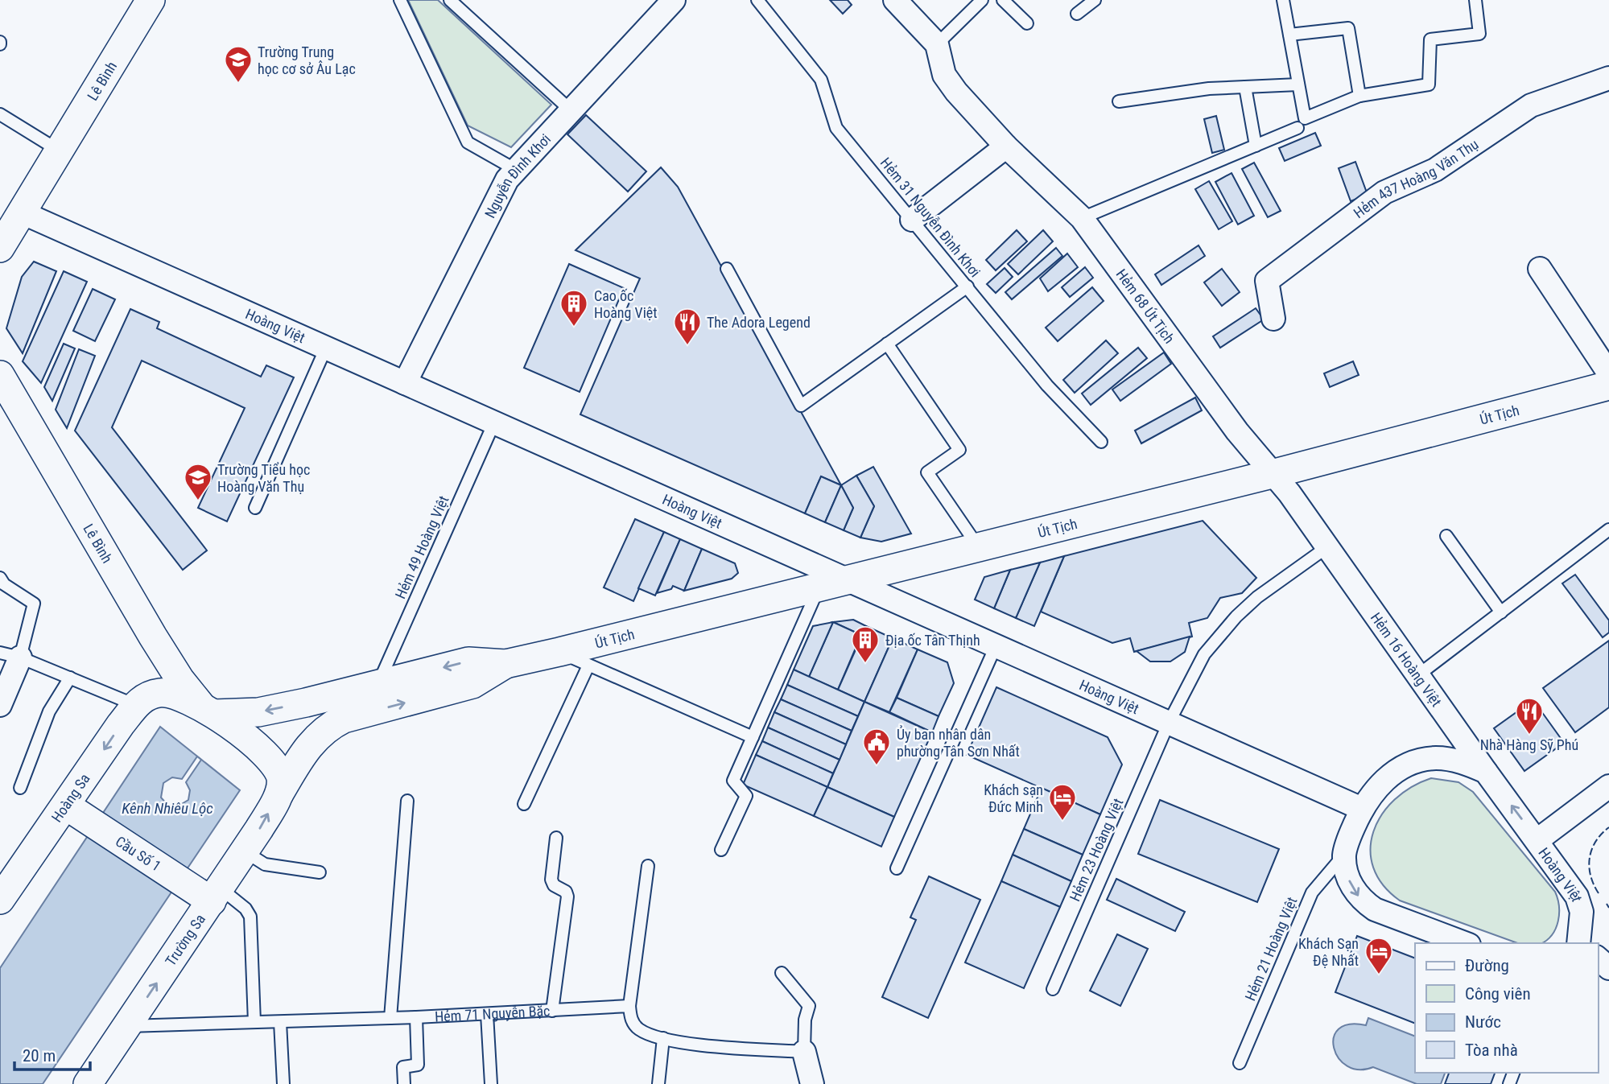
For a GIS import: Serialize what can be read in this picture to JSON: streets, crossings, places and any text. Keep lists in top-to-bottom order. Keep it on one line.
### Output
{"streets":{"street":["Lê Bình","Nguyễn Đình Khơi","Hẻm 437 Hoàng Văn Thụ","Hẻm 68 Út Tịch","Hoàng Việt","Út Tịch","Hẻm 16 Hoàng Việt","Hoàng Sa","Cầu Số 1","Trường Sa"],"lane":["Hẻm 31 Nguyễn Đình Khơi","Hẻm 49 Hoàng Việt","Hẻm 23 Hoàng Việt","Hẻm 21 Hoàng Việt","Hẻm 71 Nguyễn Bặc"]},"crossings":[["Lê Bình","Hoàng Việt"],["Lê Bình","Út Tịch"],["Lê Bình","Hoàng Sa"],["Lê Bình","Cầu Số 1"],["Lê Bình","Trường Sa"],["Nguyễn Đình Khơi","Hoàng Việt"],["Hẻm 68 Út Tịch","Út Tịch"],["Hẻm 68 Út Tịch","Hẻm 16 Hoàng Việt"],["Hoàng Việt","Út Tịch"],["Hoàng Việt","Hẻm 49 Hoàng Việt"],["Hoàng Việt","Hẻm 16 Hoàng Việt"],["Hoàng Việt","Hẻm 23 Hoàng Việt"],["Út Tịch","Hẻm 49 Hoàng Việt"],["Út Tịch","Hẻm 16 Hoàng Việt"],["Út Tịch","Hoàng Sa"],["Út Tịch","Cầu Số 1"],["Út Tịch","Trường Sa"],["Hoàng Sa","Cầu Số 1"],["Hoàng Sa","Trường Sa"],["Cầu Số 1","Trường Sa"],["Trường Sa","Hẻm 71 Nguyễn Bặc"]],"one_way":["Trường Sa"],"water":["Kênh Nhiêu Lộc"],"places":{"school or university":["Trường Trung học cơ sở Âu Lạc","Trường Tiểu học Hoàng Văn Thụ"],"building":["Cao ốc Hoàng Việt","Địa ốc Tân Thịnh"],"restaurant":["The Adora Legend","Nhà Hàng Sỹ Phú"],"public building":["Ủy ban nhân dân phường Tân Sơn Nhất"],"hotel":["Khách sạn Đức Minh","Khách Sạn Đệ Nhất"]},"legend":["Đường","Công viên","Nước","Tòa nhà"],"scale_bar":"20 m"}
